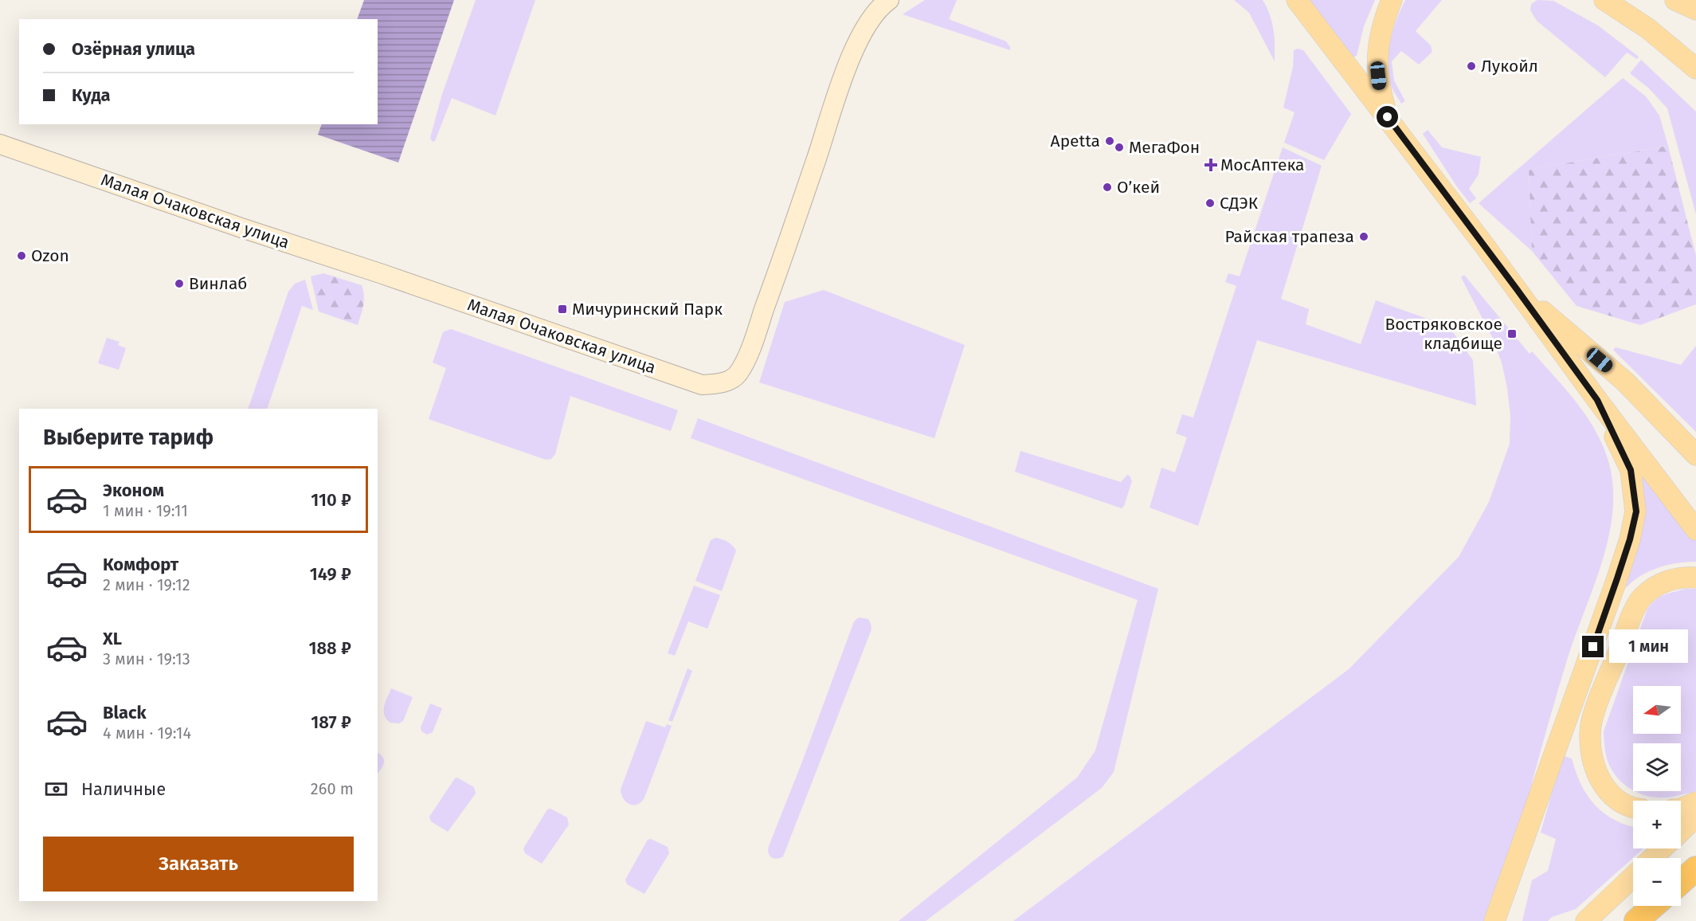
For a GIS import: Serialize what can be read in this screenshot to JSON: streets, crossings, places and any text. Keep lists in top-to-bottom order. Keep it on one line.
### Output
{"streets":{"street":["Малая Очаковская улица"]},"places":{"other":["Лукойл","Apetta","МегаФон","О’кей","СДЭК","Райская трапеза","Ozon","Винлаб"],"health":["МосАптека"],"transit":["Мичуринский Парк","Востряковское кладбище"]},"north":"left","page":{"banner":["Озёрная улица","Куда"],"heading":"Выберите тариф","list":[{"name":"Эконом","note":"1 мин · 19:11","value":"110 ₽"},{"name":"Комфорт","note":"2 мин · 19:12","value":"149 ₽"},{"name":"XL","note":"3 мин · 19:13","value":"188 ₽"},{"name":"Black","note":"4 мин · 19:14","value":"187 ₽"}],"bubble":"1 мин","map_buttons":["+","−"],"pay":["Наличные","260 m"],"buttons":"Заказать"}}
